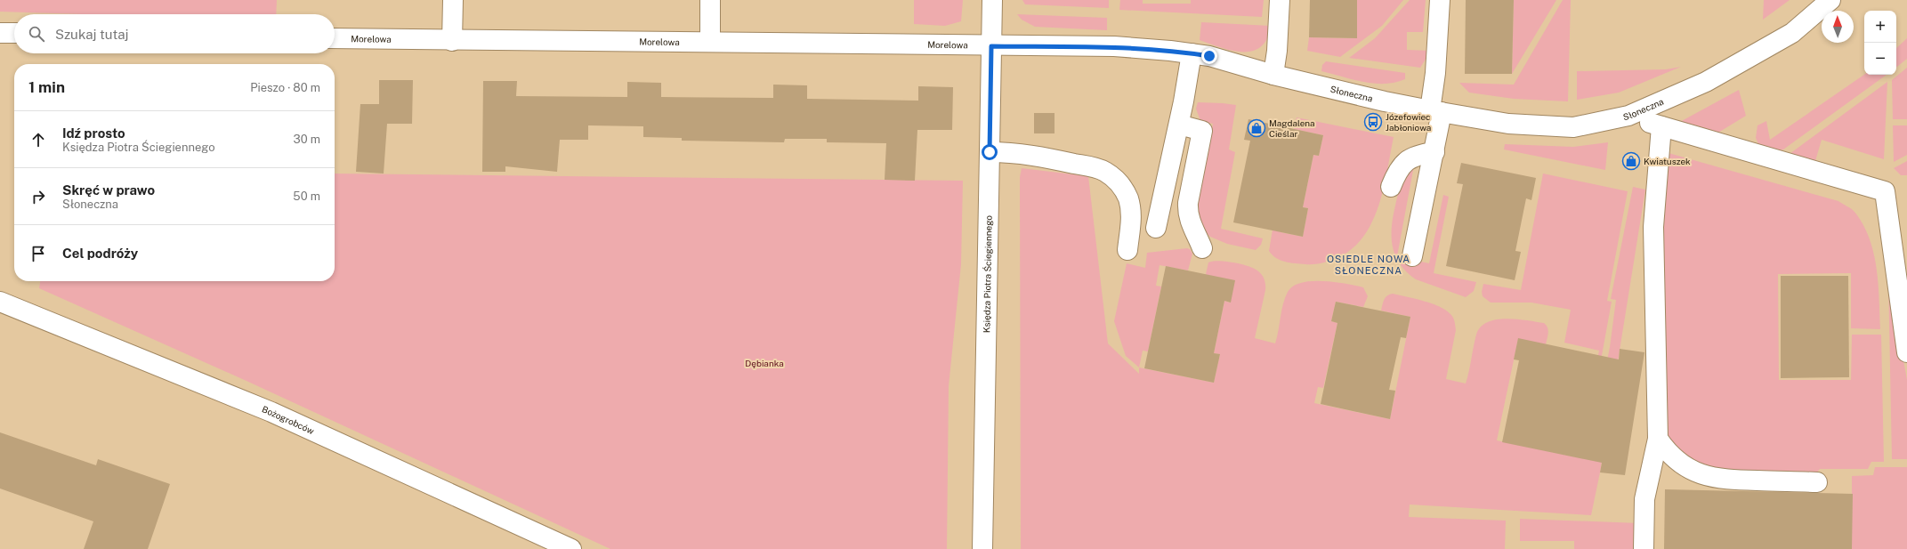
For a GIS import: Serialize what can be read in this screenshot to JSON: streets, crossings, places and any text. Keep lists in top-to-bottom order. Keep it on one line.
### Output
{"streets":{"street":["Morelowa","Słoneczna","Księdza Piotra Ściegiennego","Bożogrobców"]},"crossings":[["Morelowa","Słoneczna"],["Morelowa","Księdza Piotra Ściegiennego"],["Słoneczna","Księdza Piotra Ściegiennego"]],"districts":["OSIEDLE NOWA SŁONECZNA"],"parks":["Dębianka"],"places":{"bus stop":["Józefowiec Jabłoniowa"],"shop":["Magdalena Cieślar","Kwiatuszek"]},"north":"top","page":{"map_buttons":["+","−"],"search":"Szukaj tutaj","heading":["1 min","Pieszo · 80 m"],"list":[["Idź prosto","Księdza Piotra Ściegiennego","30 m"],["Skręć w prawo","Słoneczna","50 m"],"Cel podróży"]}}
